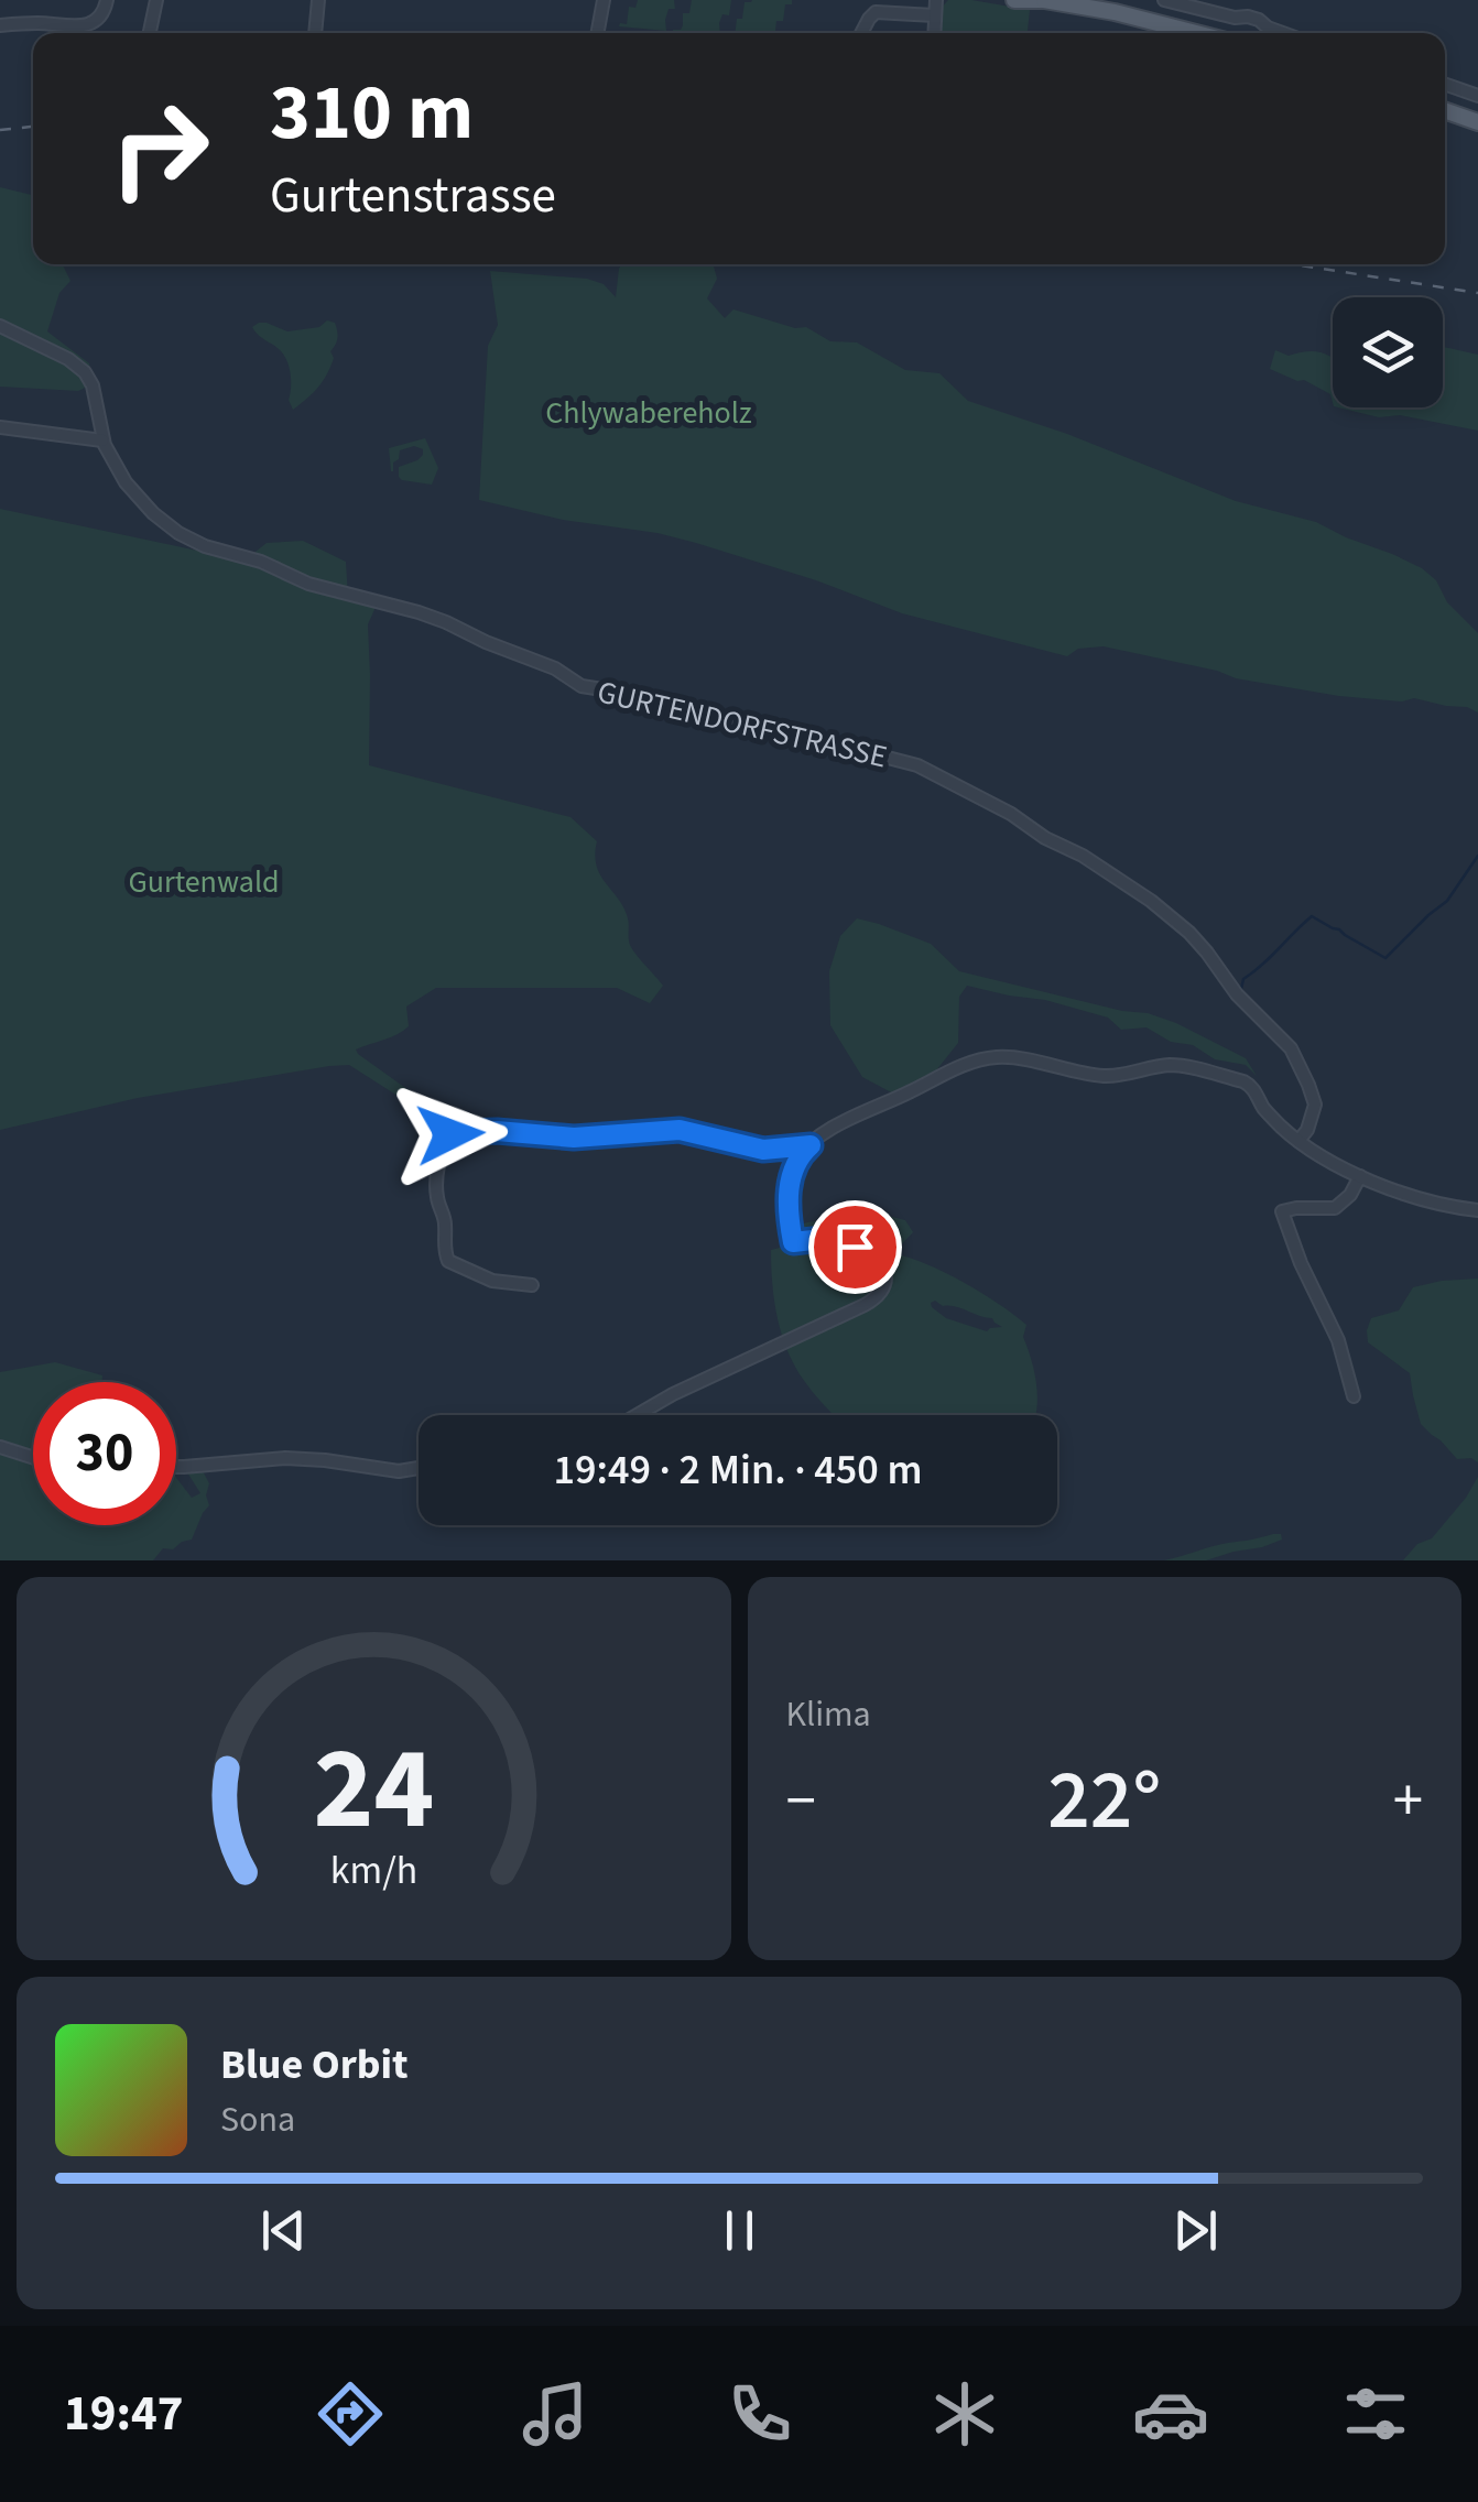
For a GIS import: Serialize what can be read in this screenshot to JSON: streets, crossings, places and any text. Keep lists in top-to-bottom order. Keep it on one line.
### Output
{"streets":{"street":["GURTENDORFSTRASSE"]},"parks":["Chlywabereholz","Gurtenwald"],"page":{"turn":["310 m","Gurtenstrasse"],"limit":"30","trip":"19:49 · 2 Min. · 450 m","tile":"Klima","heat":["−","22°","+"],"song":["Blue Orbit","Sona"],"tabs":"19:47","gauge":["24","km/h"]}}
